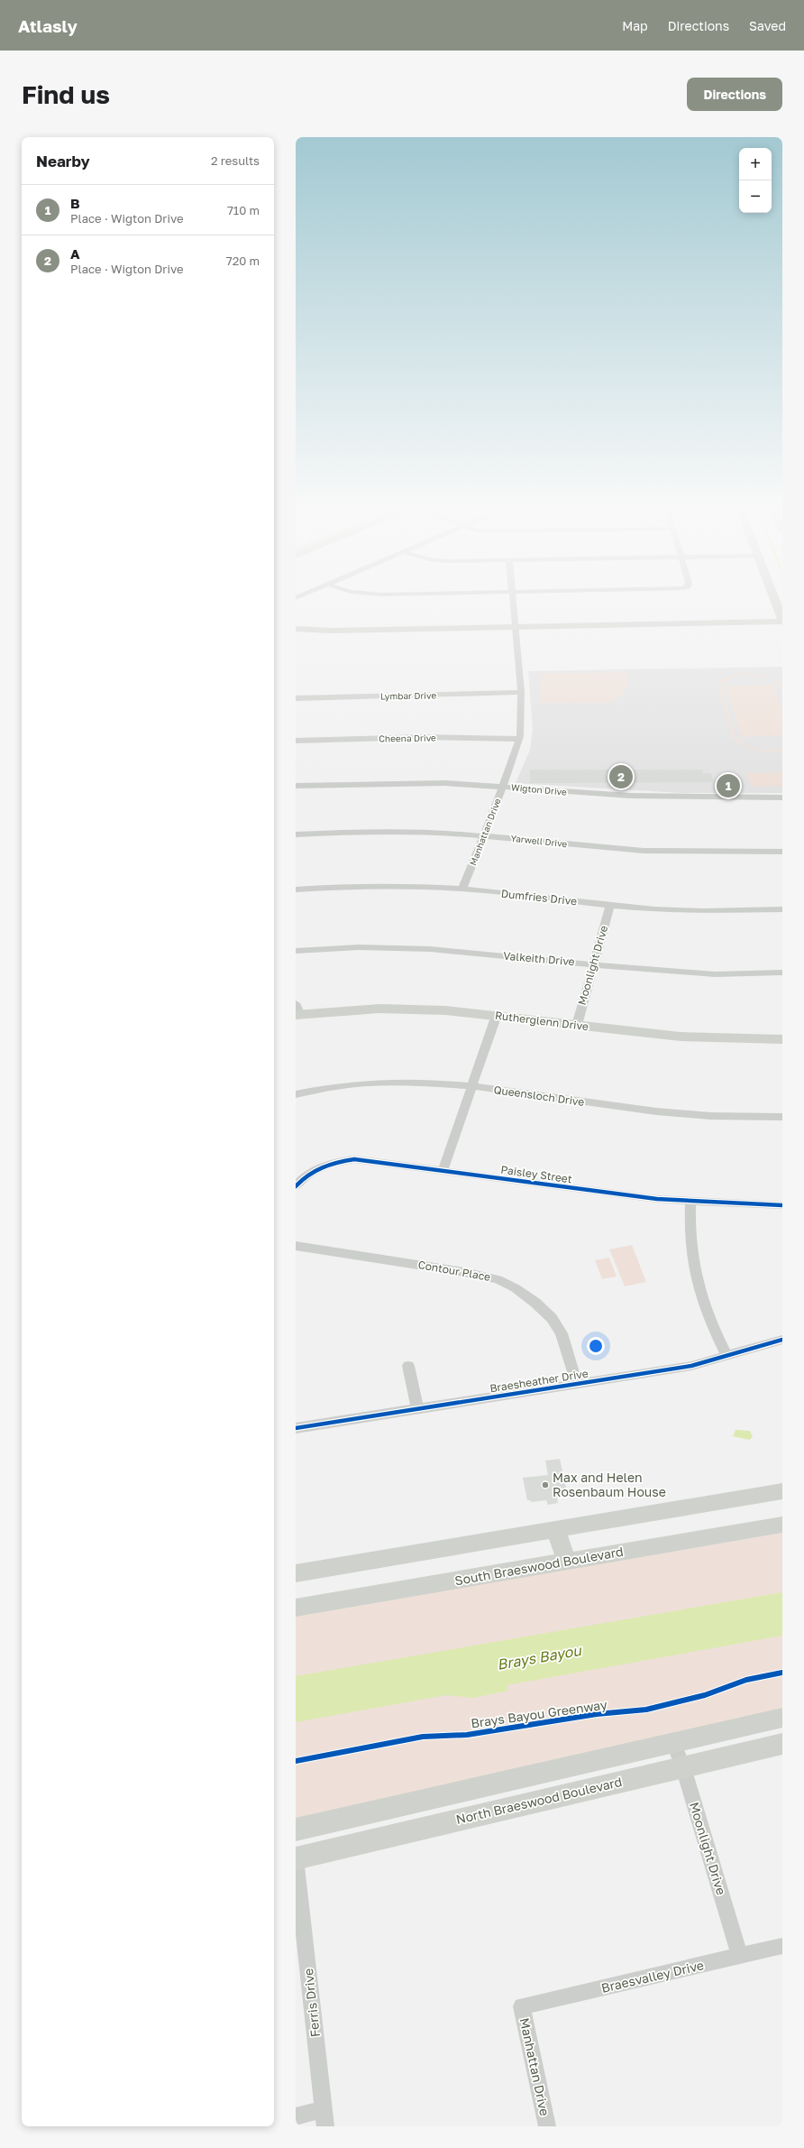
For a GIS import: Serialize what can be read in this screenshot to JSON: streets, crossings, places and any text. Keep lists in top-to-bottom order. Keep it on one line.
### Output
{"streets":{"main road":["Rutherglenn Drive","South Braeswood Boulevard","North Braeswood Boulevard"],"street":["Lymbar Drive","Cheena Drive","Wigton Drive","Manhattan Drive","Yarwell Drive","Dumfries Drive","Valkeith Drive","Moonlight Drive","Queensloch Drive","Paisley Street","Contour Place","Braesheather Drive","Braesvalley Drive","Ferris Drive"],"cycle path":["Brays Bayou Greenway"]},"crossings":[["Lymbar Drive","Manhattan Drive"],["Cheena Drive","Manhattan Drive"],["Wigton Drive","Manhattan Drive"],["Manhattan Drive","Yarwell Drive"],["Manhattan Drive","Dumfries Drive"],["Manhattan Drive","Braesvalley Drive"],["Dumfries Drive","Moonlight Drive"],["Valkeith Drive","Moonlight Drive"],["Moonlight Drive","Rutherglenn Drive"],["Moonlight Drive","North Braeswood Boulevard"],["Moonlight Drive","Braesvalley Drive"],["Contour Place","Braesheather Drive"],["North Braeswood Boulevard","Ferris Drive"]],"water":["Brays Bayou"],"places":["Max and Helen Rosenbaum House"],"page":{"header":"Atlasly","nav":["Map","Directions","Saved"],"buttons":"Directions","title":"Find us","heading":["Nearby","2 results"],"map_buttons":["+","−"],"list":[{"mark":"1","name":"B","note":"Place · Wigton Drive","value":"710 m"},{"mark":"2","name":"A","note":"Place · Wigton Drive","value":"720 m"}],"pins":["2","1"]}}
